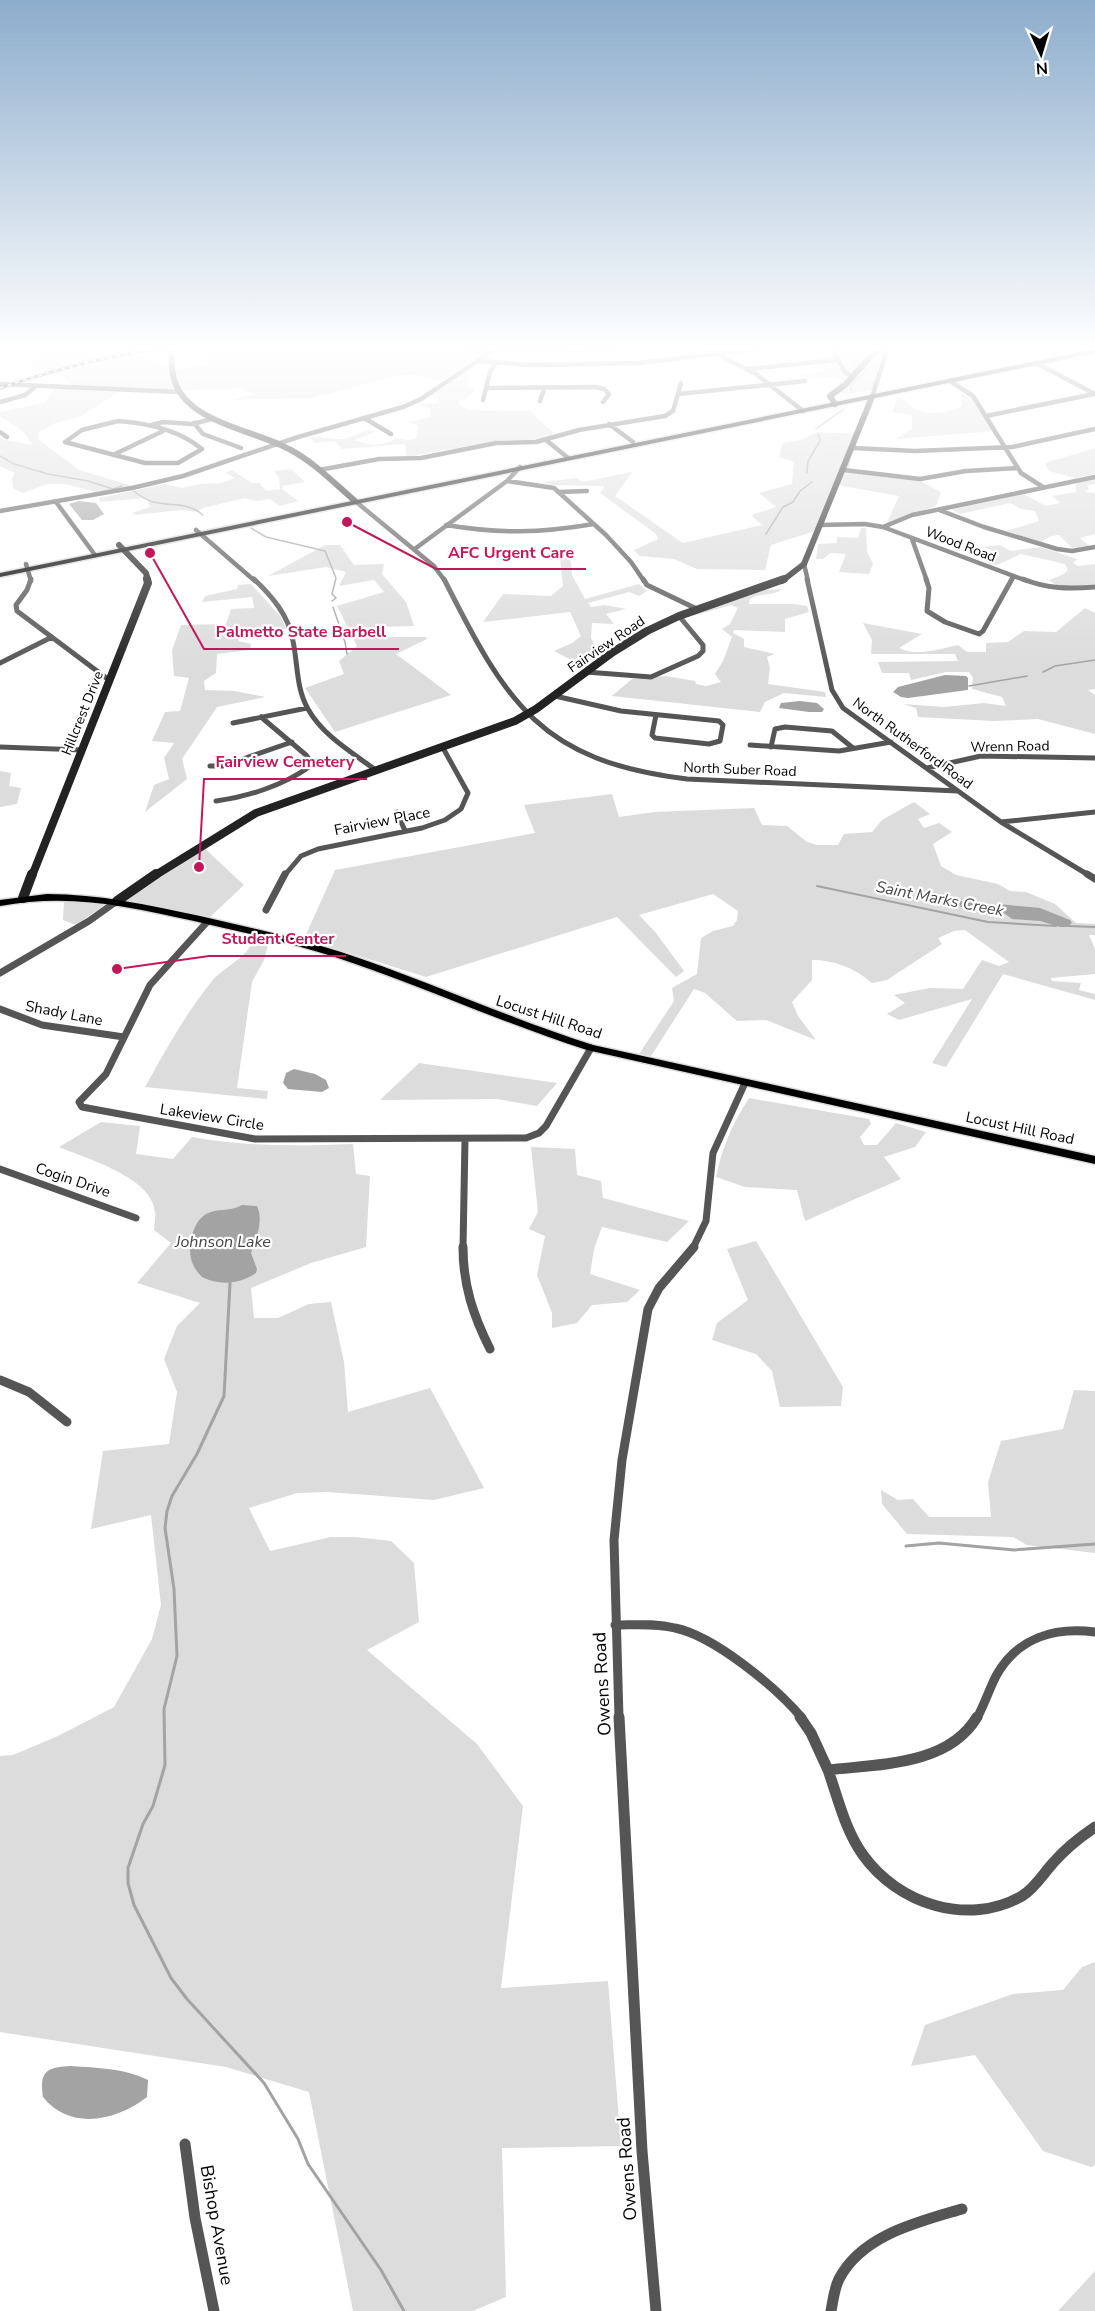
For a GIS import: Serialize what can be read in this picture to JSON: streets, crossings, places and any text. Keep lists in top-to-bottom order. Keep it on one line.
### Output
{"streets":{"main road":["Locust Hill Road"],"street":["Wood Road","Fairview Road","Hillcrest Drive","North Rutherford Road","Wrenn Road","North Suber Road","Fairview Place","Shady Lane","Lakeview Circle","Cogin Drive","Owens Road","Bishop Avenue"]},"crossings":[["Fairview Road","North Rutherford Road"],["Fairview Road","North Suber Road"],["Fairview Road","Fairview Place"],["Fairview Road","Locust Hill Road"],["Hillcrest Drive","Locust Hill Road"],["North Rutherford Road","Wrenn Road"],["North Rutherford Road","North Suber Road"],["Shady Lane","Lakeview Circle"],["Locust Hill Road","Lakeview Circle"],["Locust Hill Road","Owens Road"]],"water":["Saint Marks Creek","Johnson Lake"],"places":["AFC Urgent Care","Palmetto State Barbell","Fairview Cemetery","Student Center"],"north":"bottom"}
